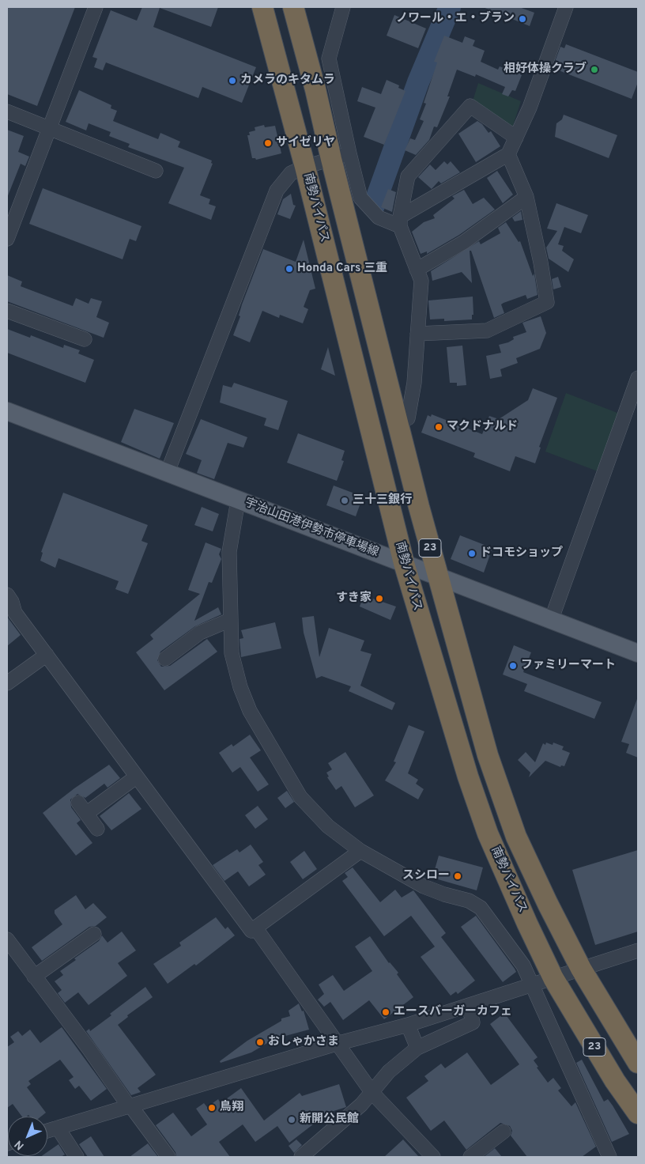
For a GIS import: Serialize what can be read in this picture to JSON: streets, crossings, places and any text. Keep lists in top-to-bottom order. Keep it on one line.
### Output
{"streets":{"highway":["南勢バイパス","23"],"main road":["宇治山田港伊勢市停車場線"]},"crossings":[["南勢バイパス","宇治山田港伊勢市停車場線"],["宇治山田港伊勢市停車場線","23"]],"places":["ノワール・エ・ブラン","相好体操クラブ","カメラのキタムラ","サイゼリヤ","Honda Cars 三重","マクドナルド","三十三銀行","ドコモショップ","すき家","ファミリーマート","スシロー","エースバーガーカフェ","おしゃかさま","鳥翔","新開公民館"],"north":"bottom left"}
